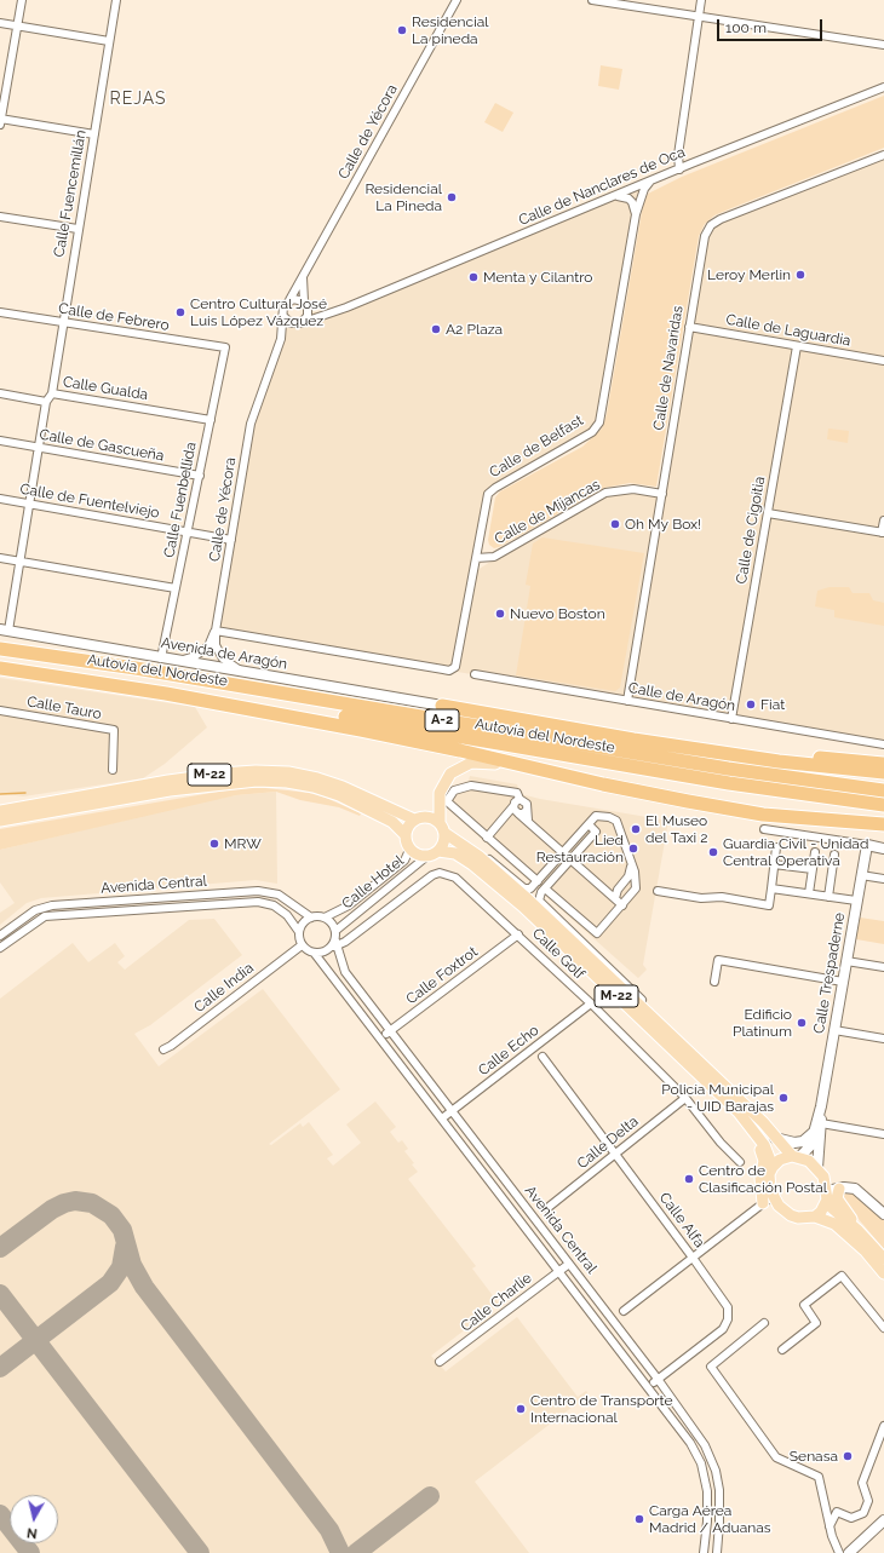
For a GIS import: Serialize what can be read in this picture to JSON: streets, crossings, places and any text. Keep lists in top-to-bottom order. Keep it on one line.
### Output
{"streets":{"highway":["Autovía del Nordeste","A-2"],"main road":["M-22"],"street":["Calle de Yécora","Calle de Nanclares de Oca","Calle Fuencemillán","Calle de Febrero","Calle de Laguardia","Calle de Navaridas","Calle Gualda","Calle de Gascueña","Calle de Belfast","Calle Fuenbellida","Calle de Fuentelviejo","Calle de Mijancas","Calle de Cigoitia","Avenida de Aragón","Calle de Aragón","Calle Tauro","Calle Hotel","Avenida Central","Calle Golf","Calle Trespaderne","Calle Foxtrot","Calle India","Calle Echo","Calle Delta","Calle Alfa","Calle Charlie"]},"crossings":[["Calle de Yécora","Calle de Nanclares de Oca"],["Calle de Yécora","Calle de Fuentelviejo"],["Calle de Yécora","Avenida de Aragón"],["Calle de Nanclares de Oca","Calle de Belfast"],["Calle Fuencemillán","Calle de Febrero"],["Calle Fuencemillán","Calle Gualda"],["Calle de Febrero","Calle Fuenbellida"],["Calle de Laguardia","Calle de Navaridas"],["Calle de Laguardia","Calle de Cigoitia"],["Calle de Navaridas","Calle de Mijancas"],["Calle de Navaridas","Calle de Aragón"],["Calle Gualda","Calle Fuenbellida"],["Calle de Gascueña","Calle Fuenbellida"],["Calle de Belfast","Calle de Mijancas"],["Calle de Belfast","Avenida de Aragón"],["Calle Fuenbellida","Calle de Fuentelviejo"],["Calle Fuenbellida","Avenida de Aragón"],["Calle de Cigoitia","Calle de Aragón"],["M-22","Calle Hotel"],["M-22","Calle Trespaderne"],["Calle Hotel","Avenida Central"],["Calle Hotel","Calle Golf"],["Calle Hotel","Calle India"],["Avenida Central","Calle Golf"],["Avenida Central","Calle Foxtrot"],["Avenida Central","Calle India"],["Avenida Central","Calle Echo"],["Avenida Central","Calle Alfa"],["Avenida Central","Calle Charlie"],["Calle Golf","Calle Foxtrot"],["Calle Golf","Calle India"],["Calle Golf","Calle Echo"],["Calle Golf","Calle Delta"],["Calle Delta","Calle Alfa"]],"districts":["REJAS"],"places":["Residencial La pineda","Residencial La Pineda","Leroy Merlin","Menta y Cilantro","Centro Cultural José Luis López Vázquez","A2 Plaza","Oh My Box!","Nuevo Boston","Fiat","El Museo del Taxi 2","MRW","Lied Restauración","Guardia Civil - Unidad Central Operativa","Edificio Platinum","Policía Municipal - UID Barajas","Centro de Clasificación Postal","Centro de Transporte Internacional","Senasa","Carga Aérea Madrid / Aduanas"],"scale_bar":"100 m","north":"bottom"}
